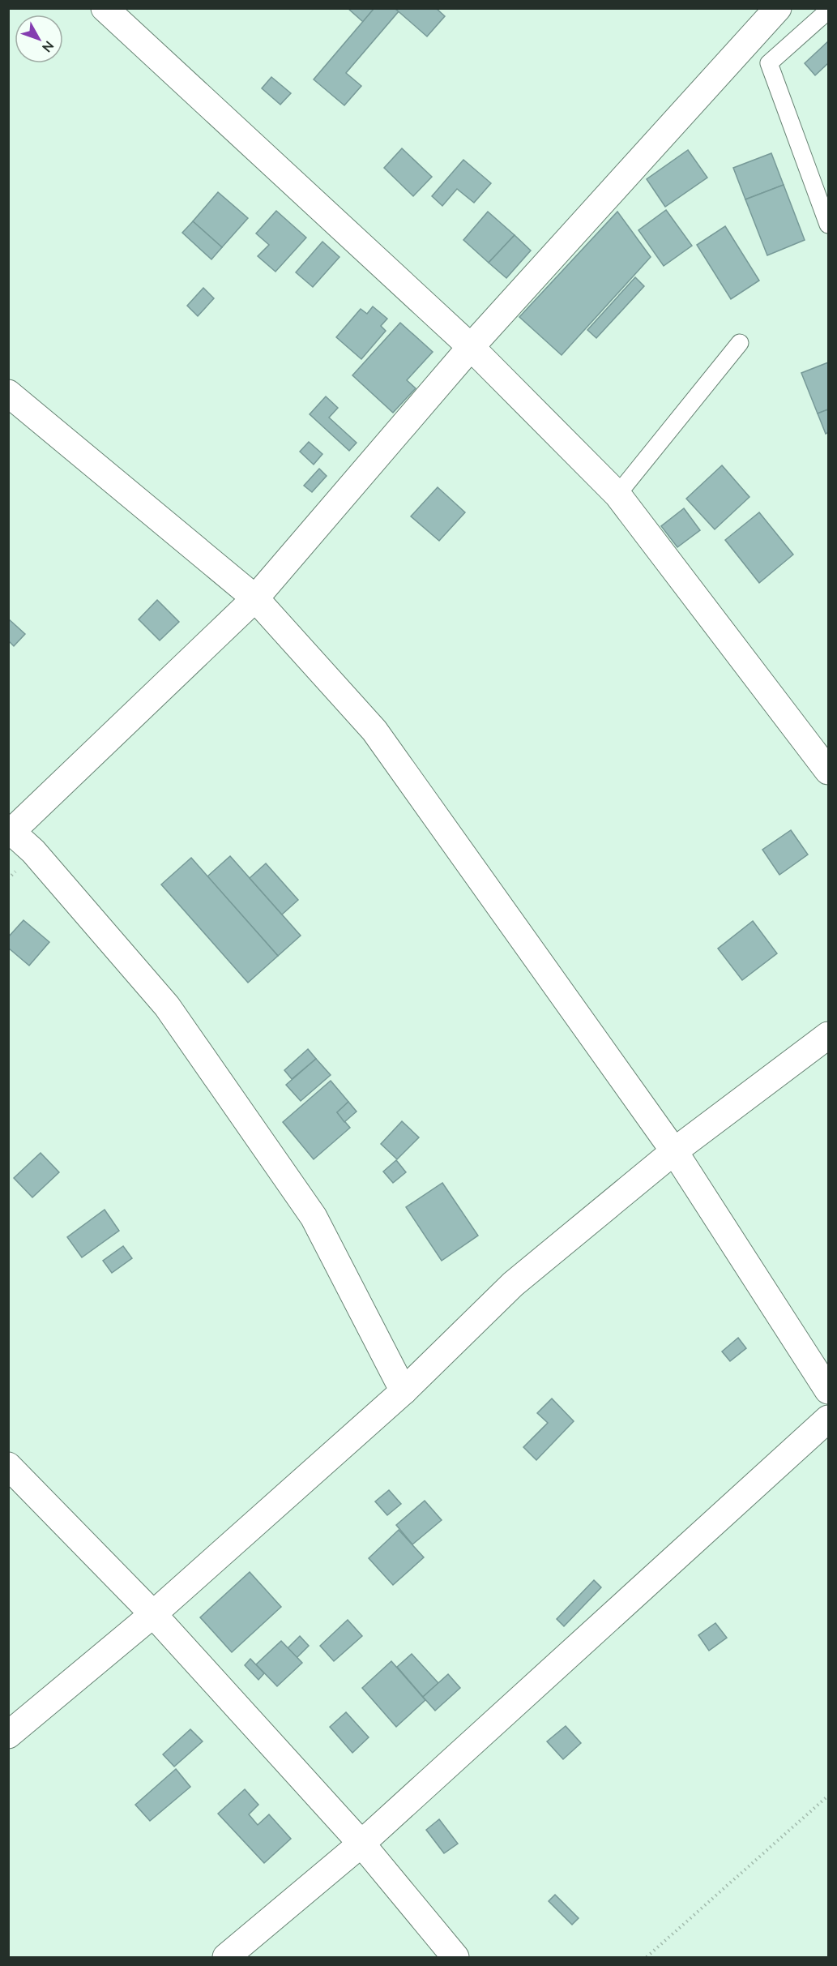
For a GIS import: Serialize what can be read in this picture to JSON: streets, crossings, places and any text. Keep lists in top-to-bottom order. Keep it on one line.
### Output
{"north":"bottom right"}
